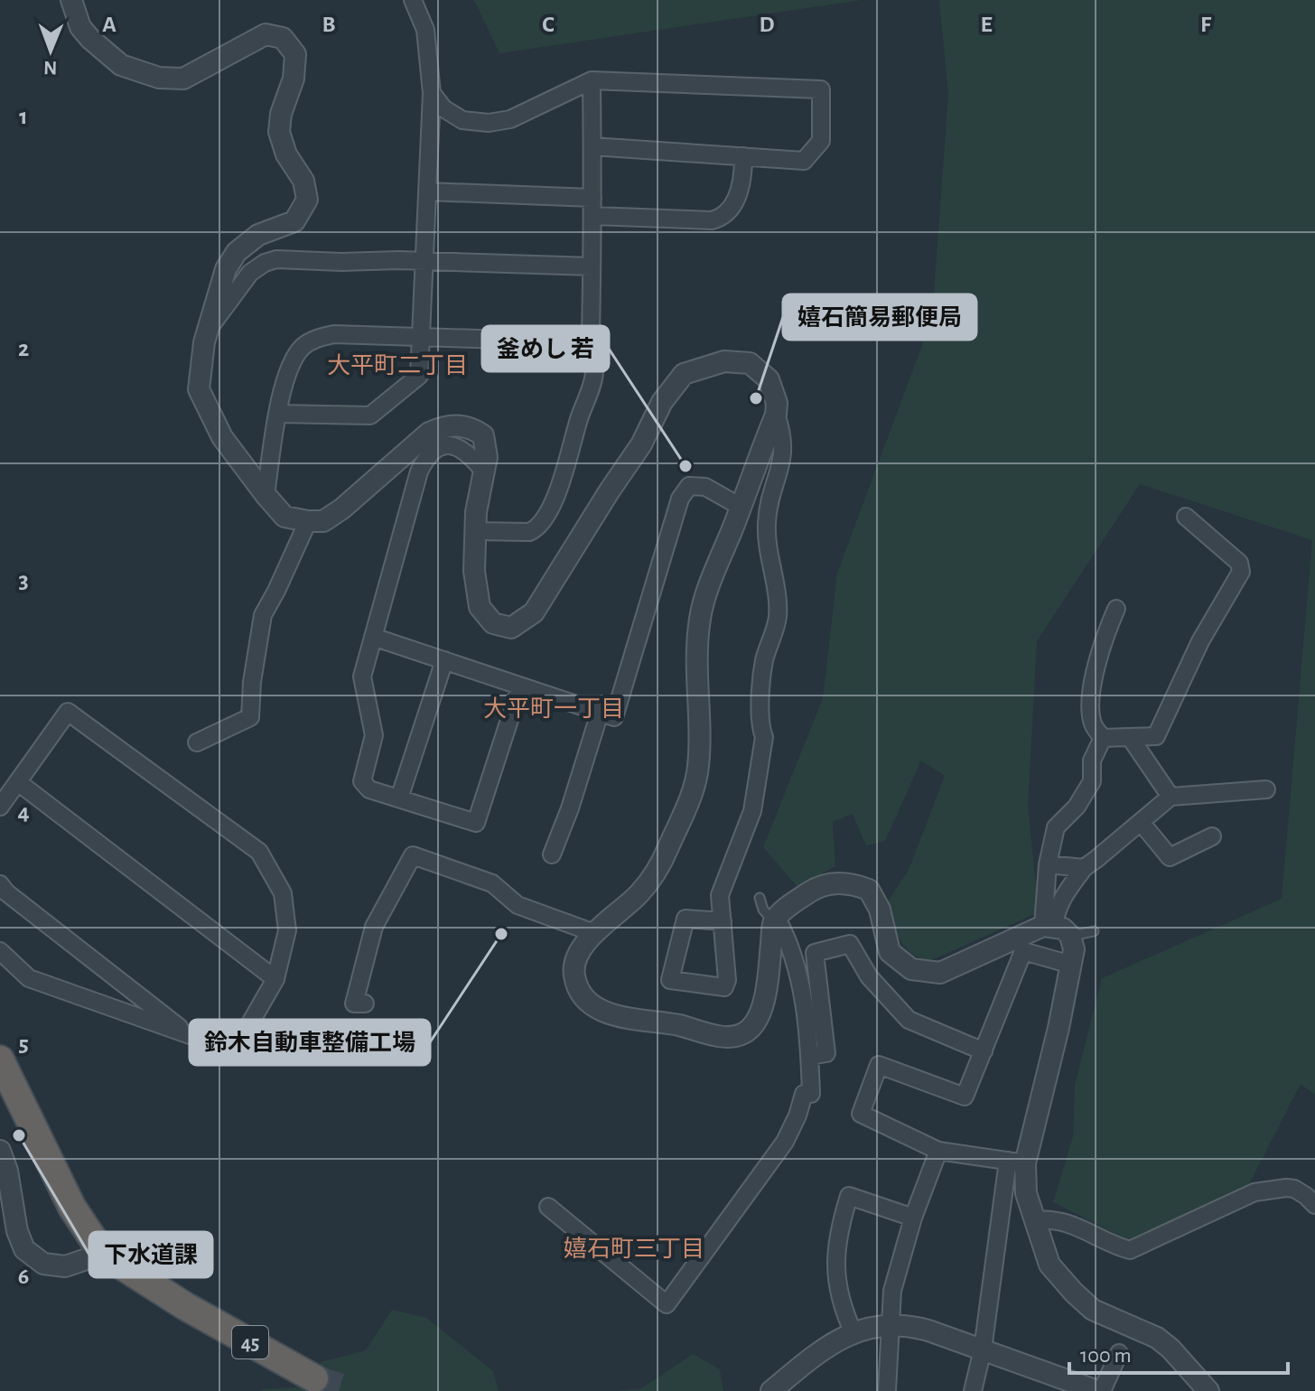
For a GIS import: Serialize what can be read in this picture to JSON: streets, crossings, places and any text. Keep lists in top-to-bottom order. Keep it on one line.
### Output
{"streets":{"highway":["45"]},"districts":["大平町二丁目","大平町一丁目","嬉石町三丁目"],"places":["嬉石簡易郵便局","釜めし 若","鈴木自動車整備工場","下水道課"],"scale_bar":"100 m","north":"bottom","grid":{"columns":["A","B","C","D","E","F"],"rows":["1","2","3","4","5","6"]}}
